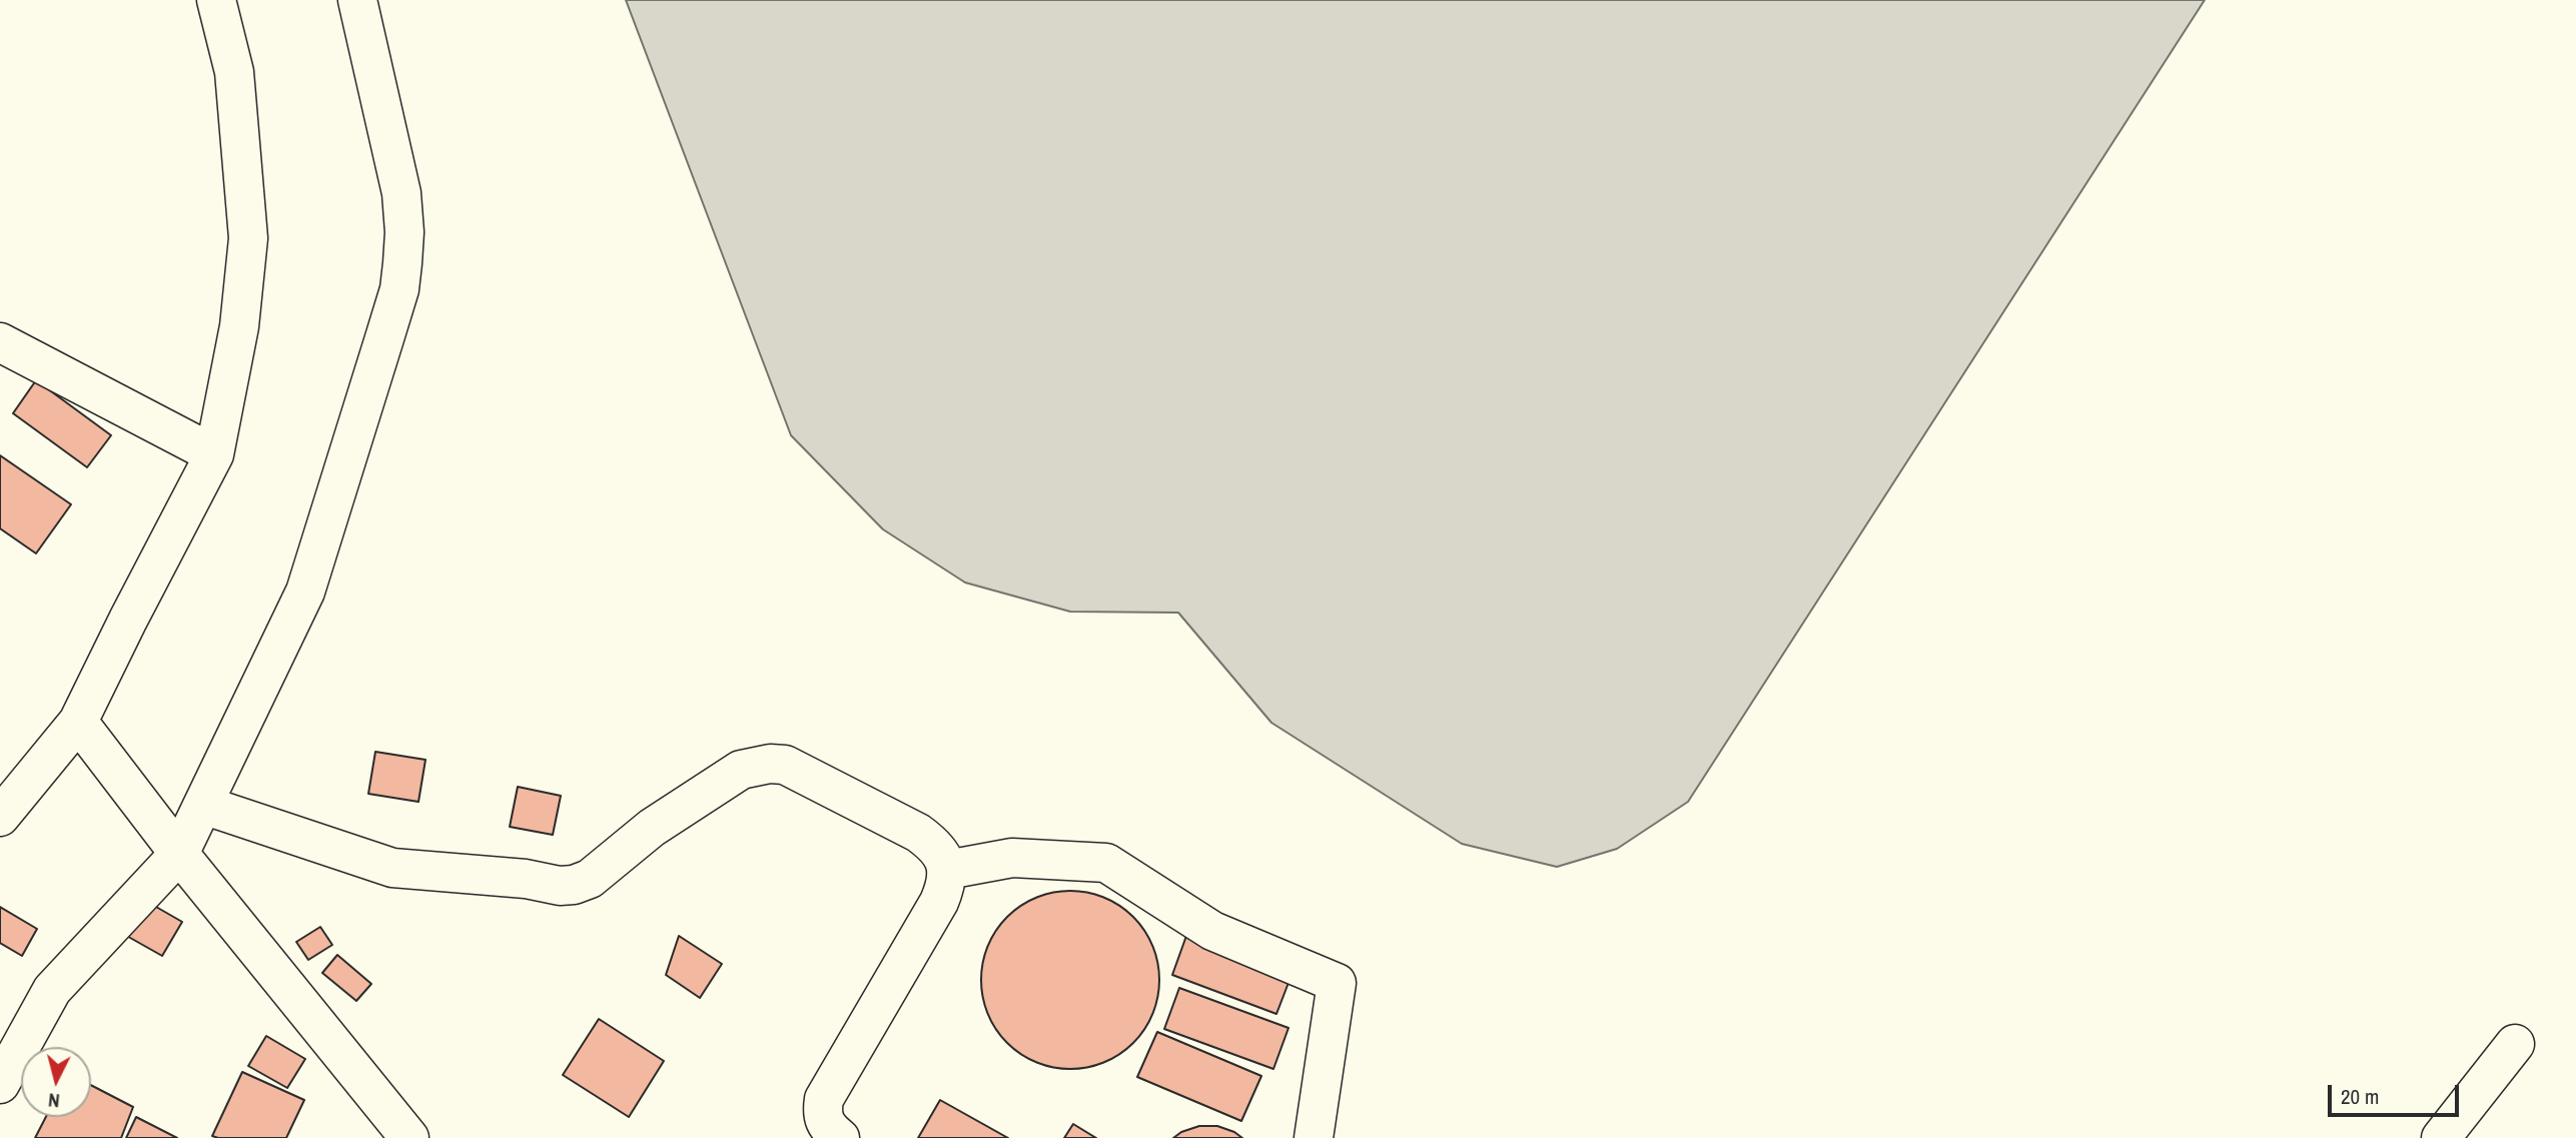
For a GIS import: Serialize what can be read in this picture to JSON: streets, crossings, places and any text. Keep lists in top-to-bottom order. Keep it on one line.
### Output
{"scale_bar":"20 m","north":"bottom"}
